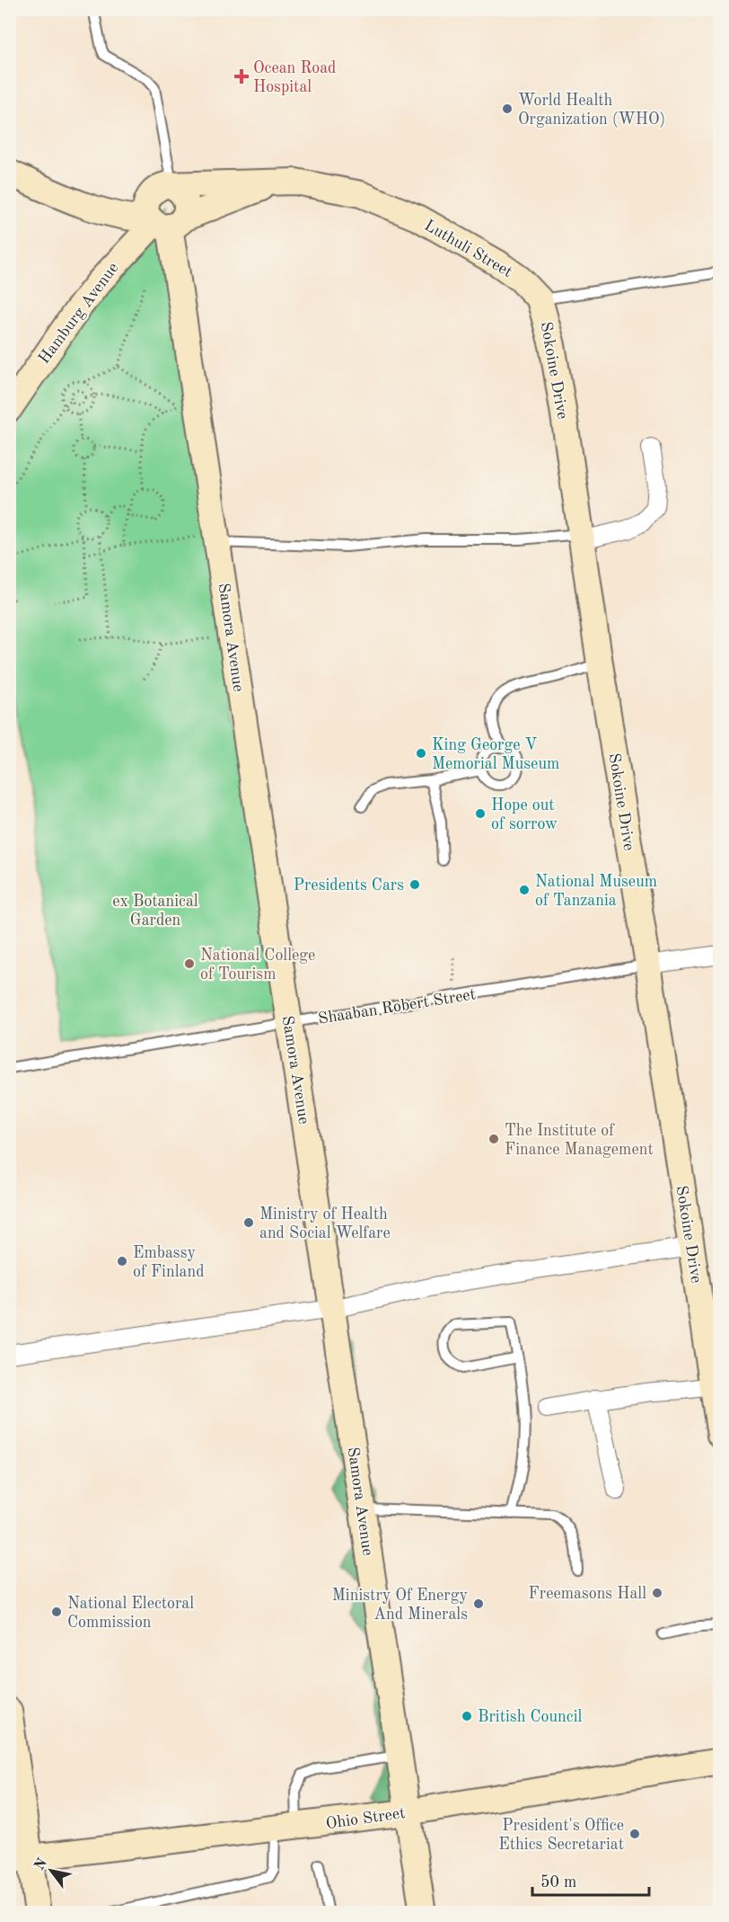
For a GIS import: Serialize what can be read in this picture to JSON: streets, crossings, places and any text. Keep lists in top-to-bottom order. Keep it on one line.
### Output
{"streets":{"street":["Luthuli Street","Hamburg Avenue","Sokoine Drive","Samora Avenue","Shaaban Robert Street","Ohio Street"]},"crossings":[["Luthuli Street","Hamburg Avenue"],["Luthuli Street","Sokoine Drive"],["Luthuli Street","Samora Avenue"],["Hamburg Avenue","Samora Avenue"],["Sokoine Drive","Shaaban Robert Street"],["Samora Avenue","Shaaban Robert Street"],["Samora Avenue","Ohio Street"]],"parks":["ex Botanical Garden"],"places":{"health":["Ocean Road Hospital"],"other":["World Health Organization (WHO)","King George V Memorial Museum","Hope out of sorrow","Presidents Cars","National Museum of Tanzania","National College of Tourism","The Institute of Finance Management","Ministry of Health and Social Welfare","Embassy of Finland","Freemasons Hall","Ministry Of Energy And Minerals","National Electoral Commission","British Council","President's Office Ethics Secretariat"]},"scale_bar":"50 m","north":"top left"}
